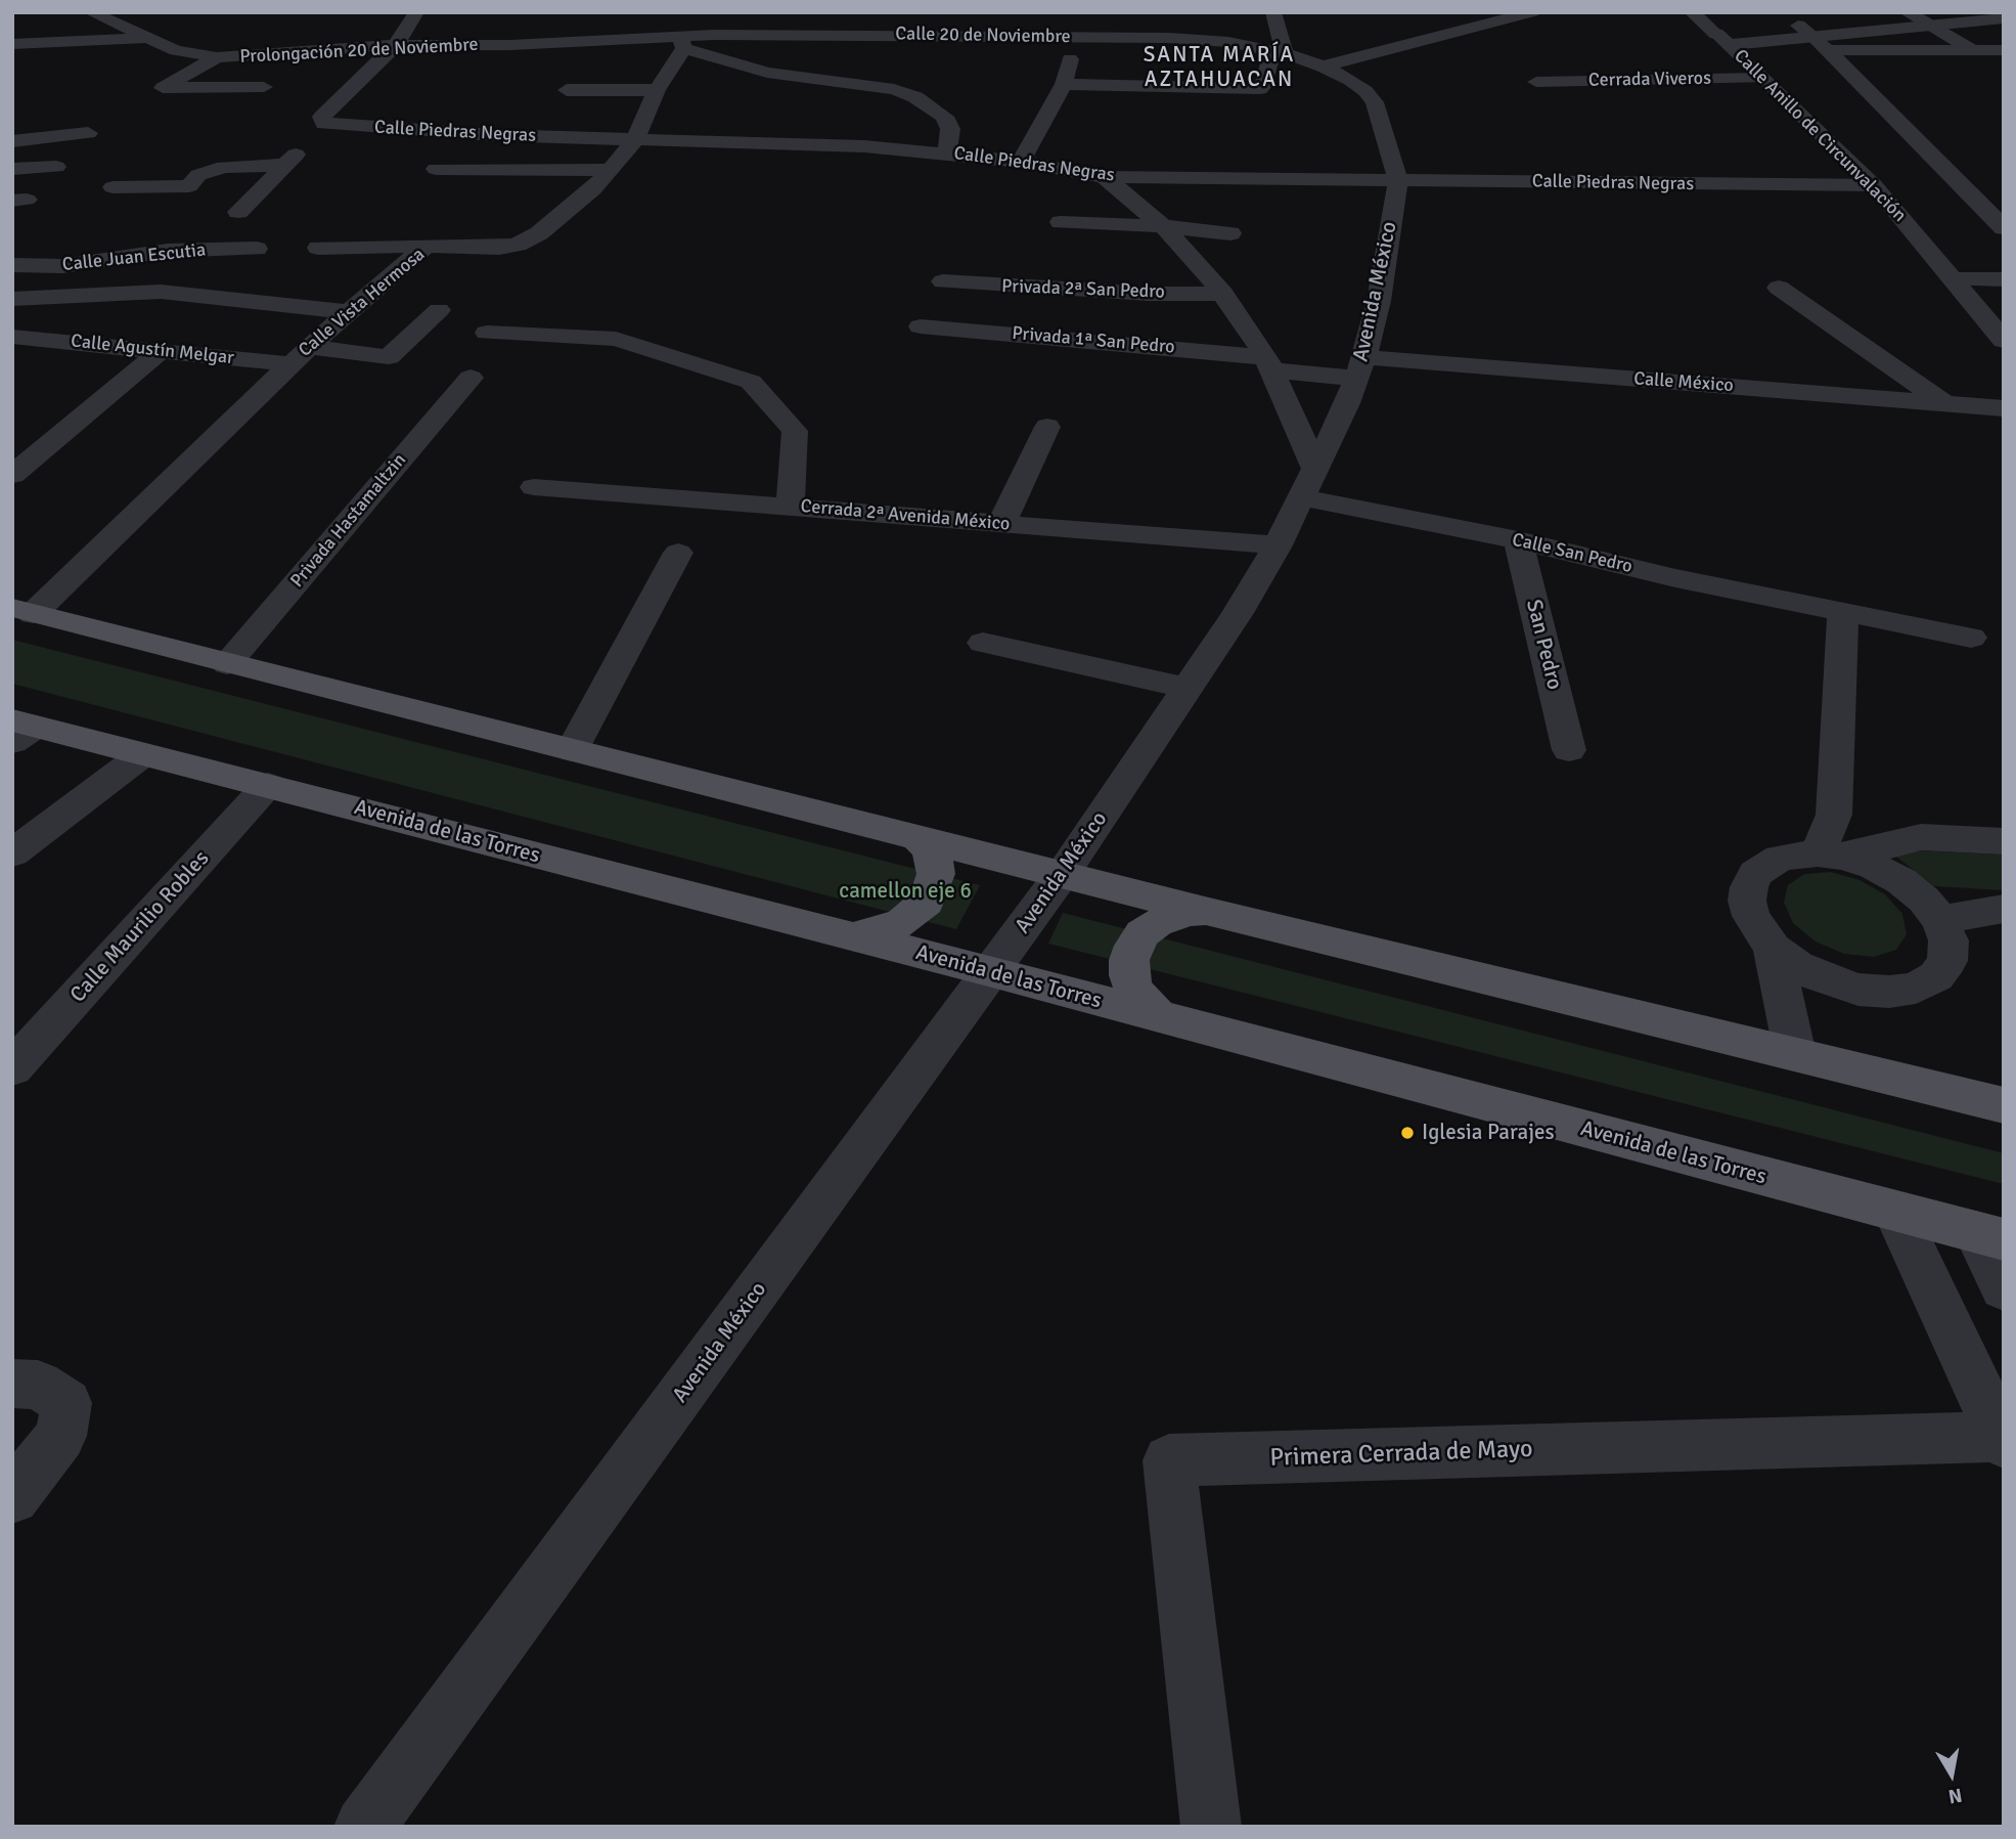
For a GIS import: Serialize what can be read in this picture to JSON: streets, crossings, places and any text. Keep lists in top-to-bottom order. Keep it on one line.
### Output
{"streets":{"main road":["Avenida de las Torres"],"street":["Calle 20 de Noviembre","Prolongación 20 de Noviembre","Cerrada Viveros","Calle Piedras Negras","Calle Anillo de Circunvalación","Calle Juan Escutia","Privada 2ª San Pedro","Avenida México","Calle Vista Hermosa","Privada 1ª San Pedro","Calle Agustín Melgar","Calle México","Cerrada 2ª Avenida México","Privada Hastamaltzin","Calle San Pedro","San Pedro","Calle Maurilio Robles","Primera Cerrada de Mayo"]},"crossings":[["Calle 20 de Noviembre","Prolongación 20 de Noviembre"],["Calle 20 de Noviembre","Avenida México"],["Calle 20 de Noviembre","Calle Vista Hermosa"],["Prolongación 20 de Noviembre","Calle Vista Hermosa"],["Cerrada Viveros","Calle Anillo de Circunvalación"],["Calle Piedras Negras","Calle Anillo de Circunvalación"],["Calle Piedras Negras","Avenida México"],["Calle Piedras Negras","Calle Vista Hermosa"],["Avenida México","Privada 1ª San Pedro"],["Avenida México","Calle México"],["Avenida México","Cerrada 2ª Avenida México"],["Avenida México","Calle San Pedro"],["Avenida México","Avenida de las Torres"],["Calle Vista Hermosa","Calle Agustín Melgar"],["Privada 1ª San Pedro","Calle México"],["Calle San Pedro","San Pedro"],["Avenida de las Torres","Calle Maurilio Robles"]],"districts":["SANTA MARÍA AZTAHUACAN"],"parks":["camellon eje 6"],"places":["Iglesia Parajes"],"north":"bottom"}
